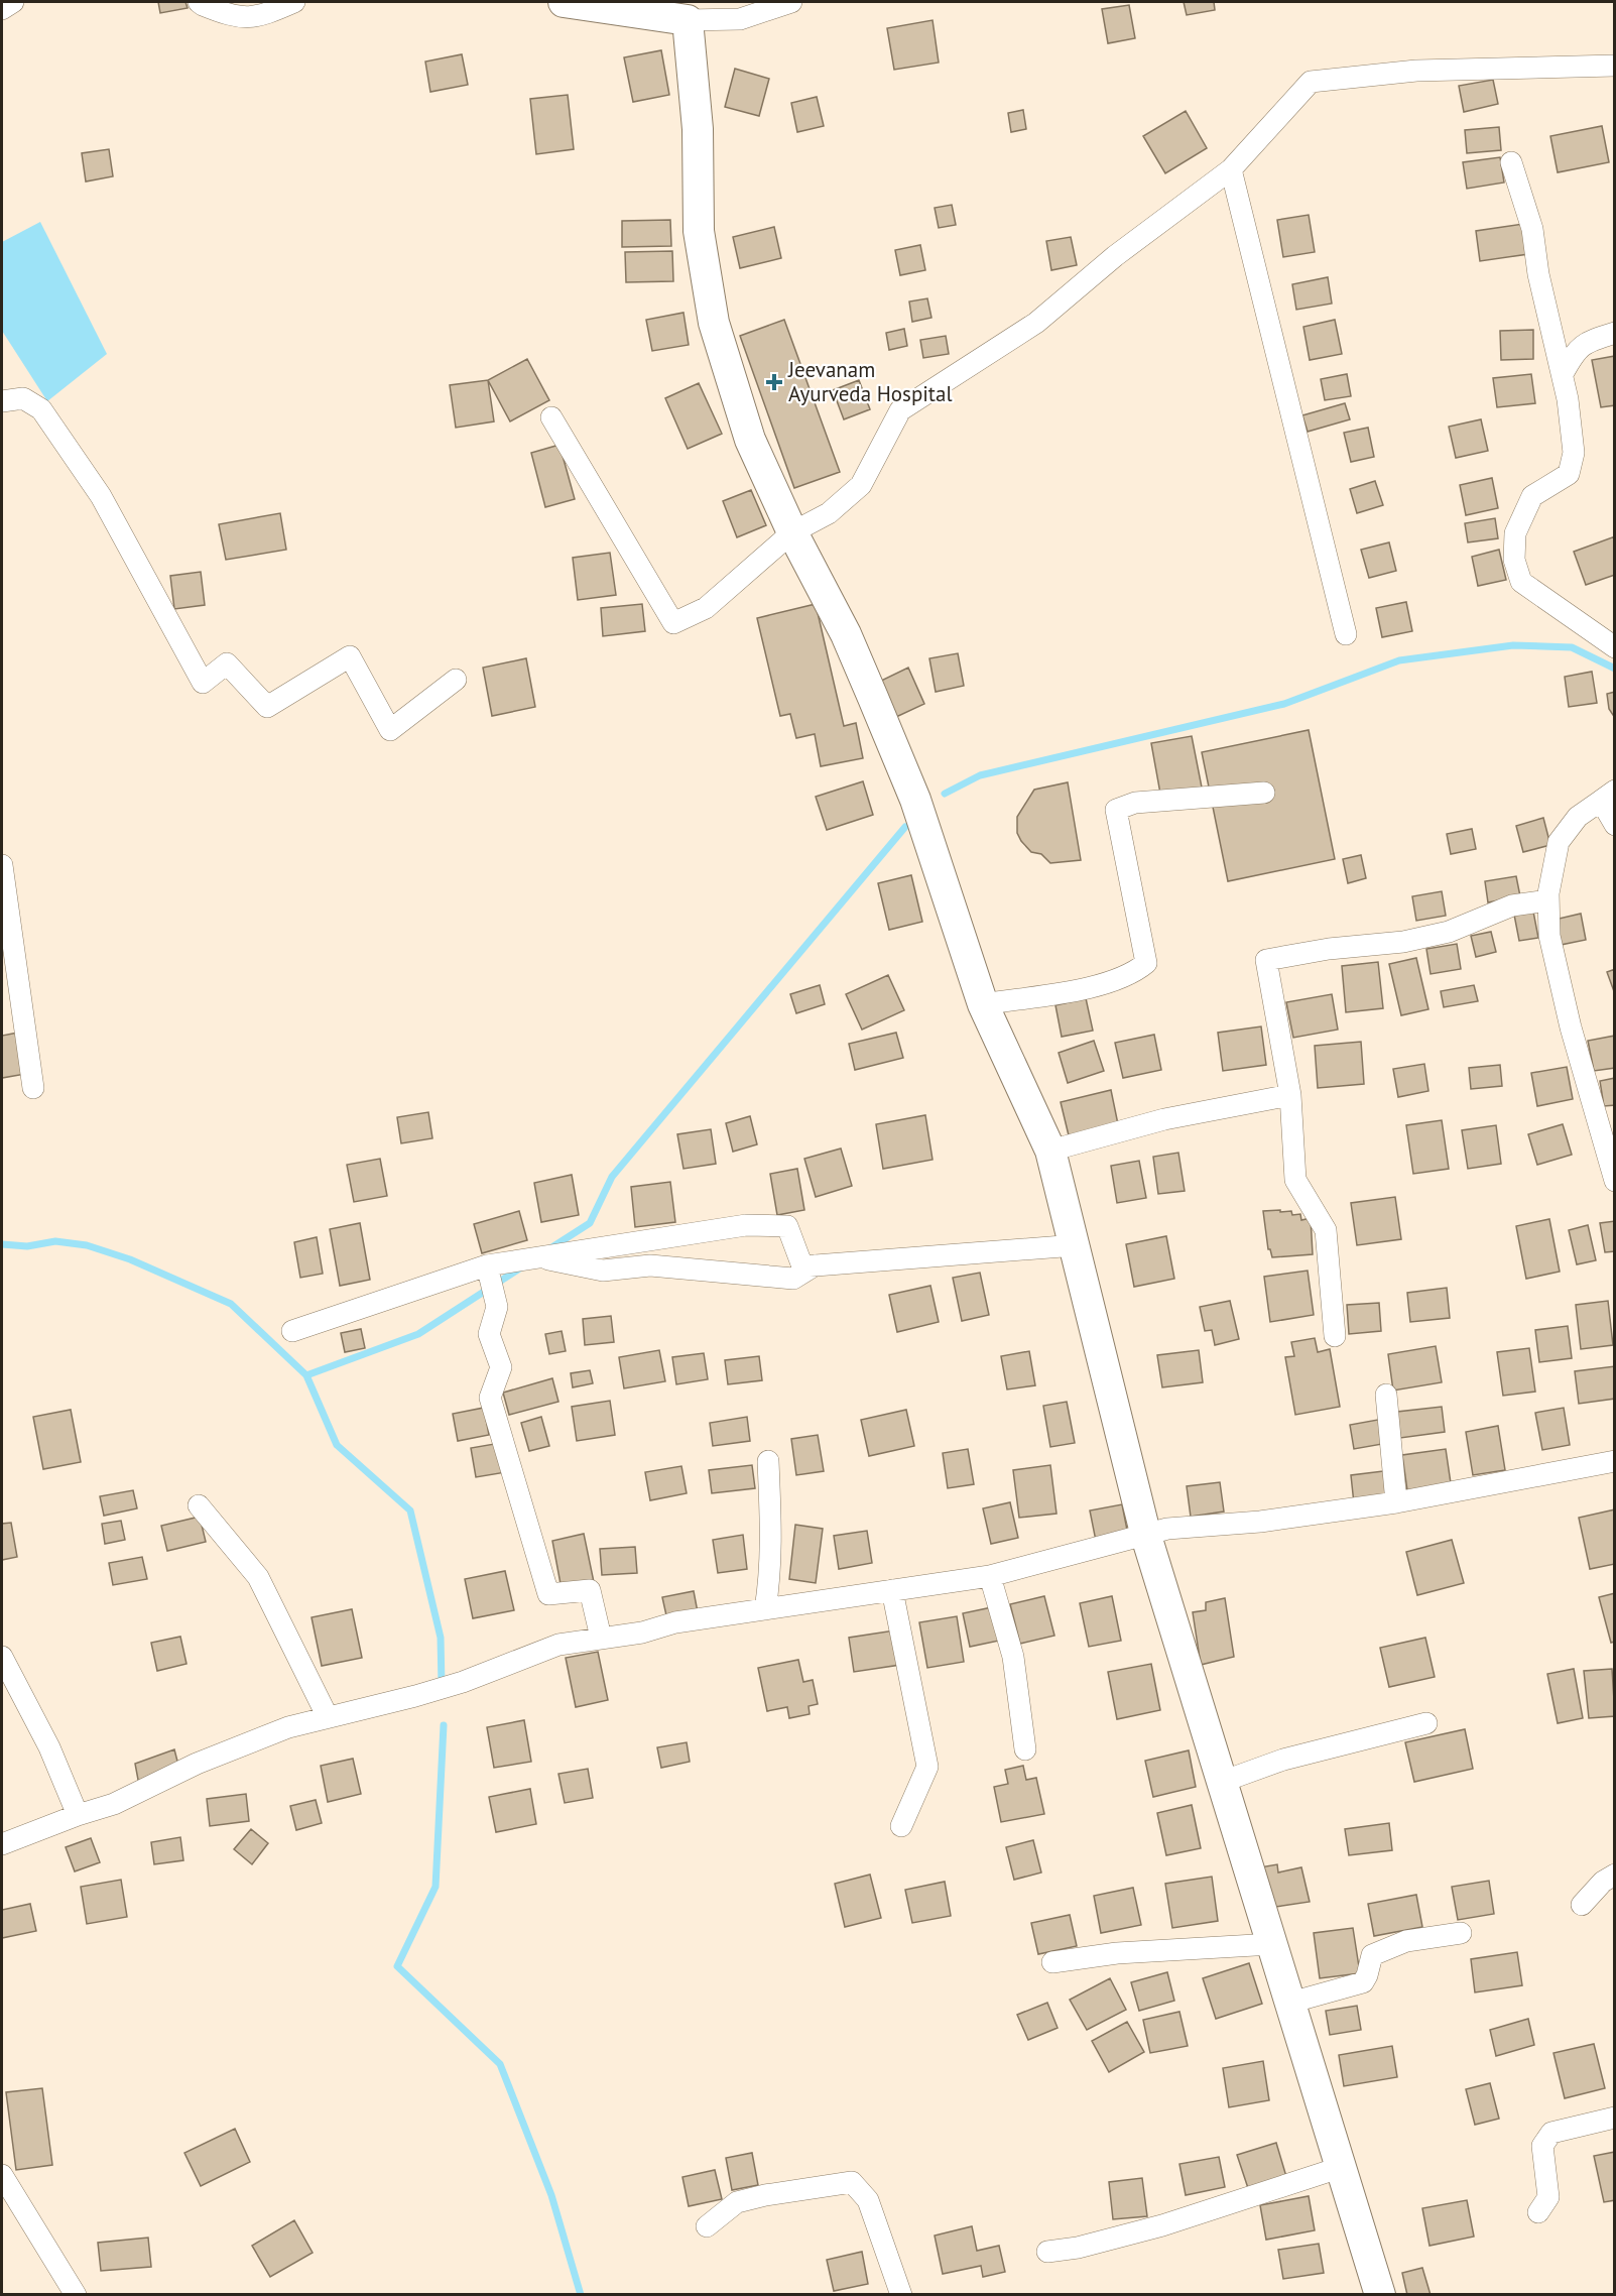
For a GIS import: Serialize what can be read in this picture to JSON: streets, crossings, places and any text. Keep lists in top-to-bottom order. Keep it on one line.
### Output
{"places":{"health":["Jeevanam Ayurveda Hospital"]}}
